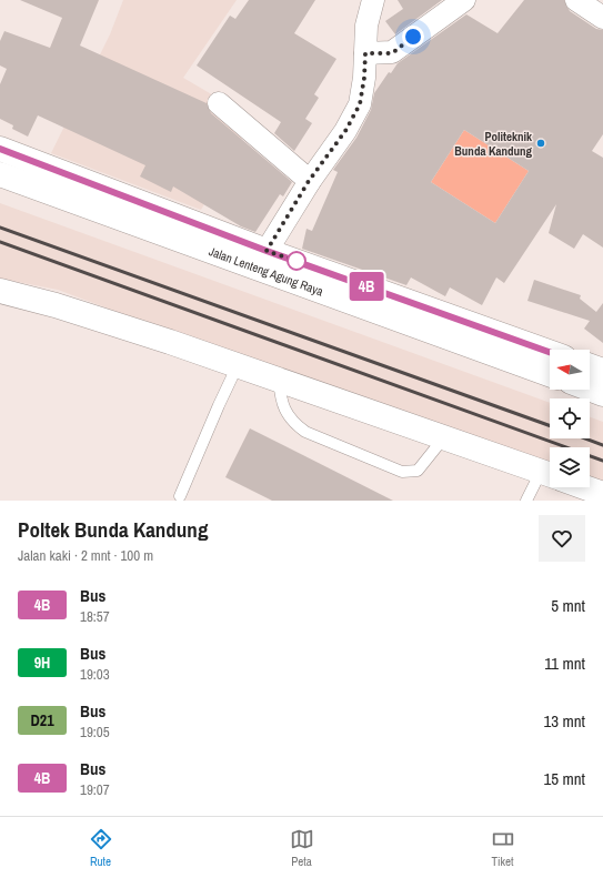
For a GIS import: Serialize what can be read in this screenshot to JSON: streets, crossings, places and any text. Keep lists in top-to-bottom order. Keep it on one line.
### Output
{"streets":{"main road":["Jalan Lenteng Agung Raya"]},"places":["Politeknik Bunda Kandung"],"lines":["bus line 4B"],"north":"left","page":{"on_map":"4B","heading":["Poltek Bunda Kandung","Jalan kaki · 2 mnt · 100 m"],"list":[{"mark":"4B","name":"Bus","note":"18:57","value":"5 mnt"},{"mark":"9H","name":"Bus","note":"19:03","value":"11 mnt"},{"mark":"D21","name":"Bus","note":"19:05","value":"13 mnt"},{"mark":"4B","name":"Bus","note":"19:07","value":"15 mnt"}],"tabs":["Rute","Peta","Tiket"]}}
